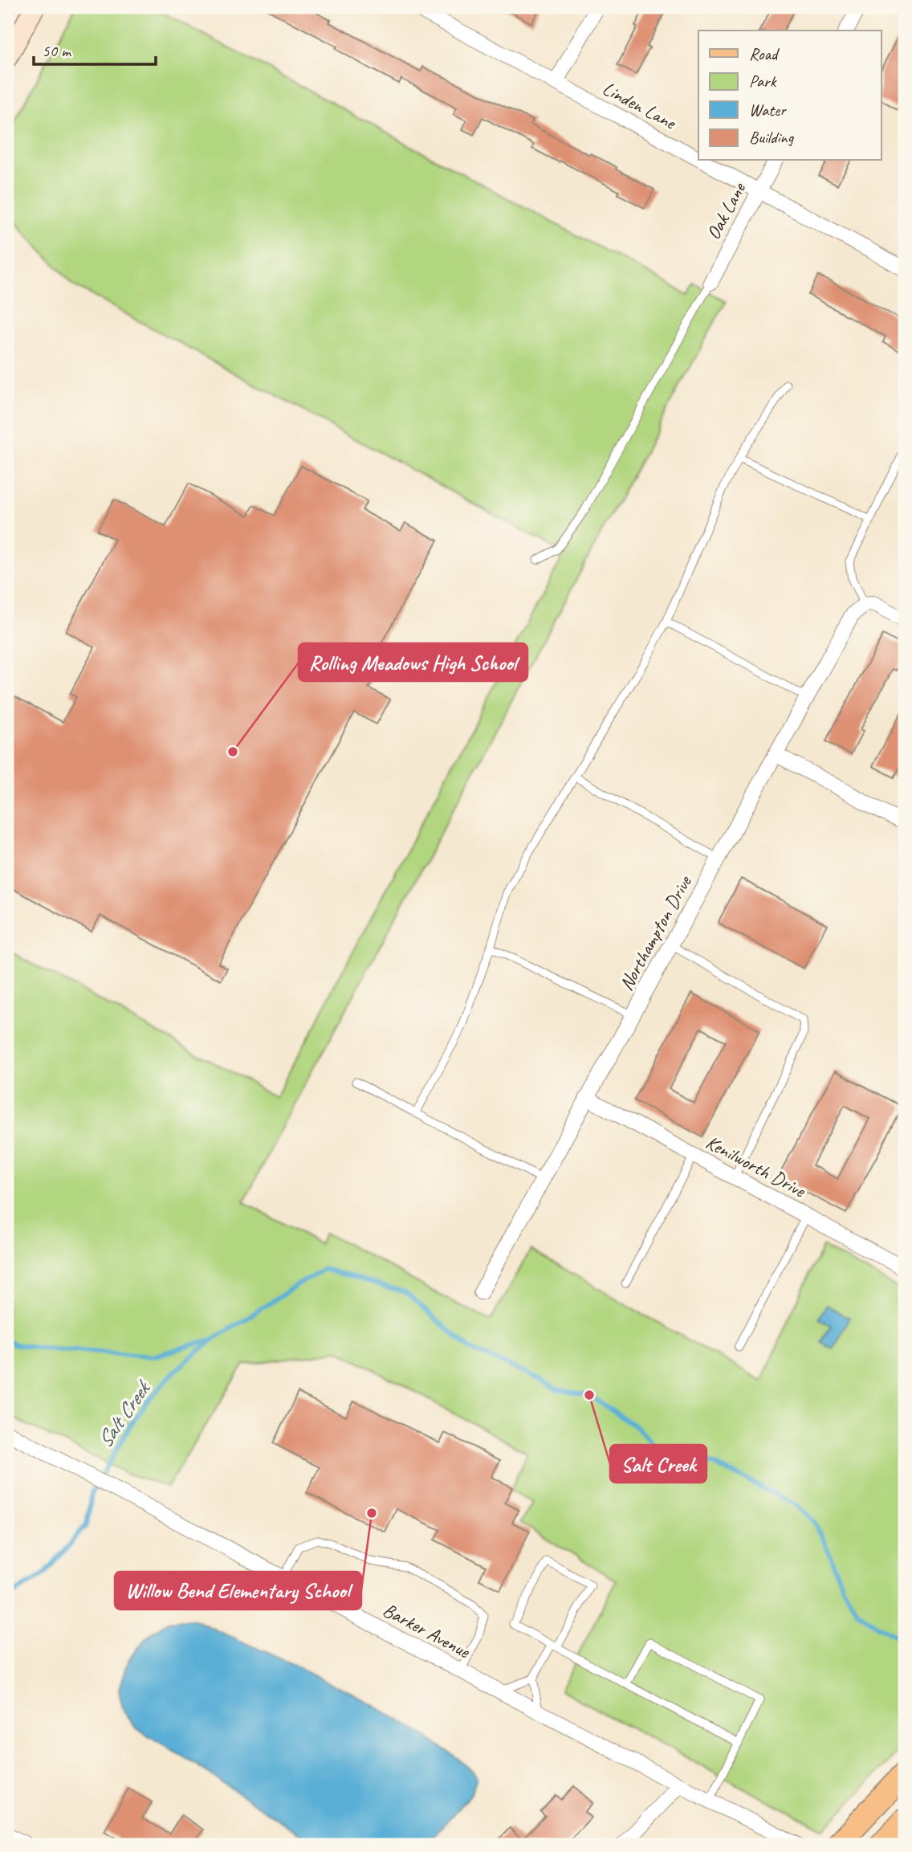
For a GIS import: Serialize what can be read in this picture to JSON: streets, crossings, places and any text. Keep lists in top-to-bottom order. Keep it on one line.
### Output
{"streets":{"street":["Linden Lane","Oak Lane","Northampton Drive","Kenilworth Drive","Barker Avenue"]},"crossings":[["Linden Lane","Oak Lane"],["Northampton Drive","Kenilworth Drive"]],"water":["Salt Creek"],"places":["Rolling Meadows High School","Salt Creek","Willow Bend Elementary School"],"legend":["Road","Park","Water","Building"],"scale_bar":"50 m"}
